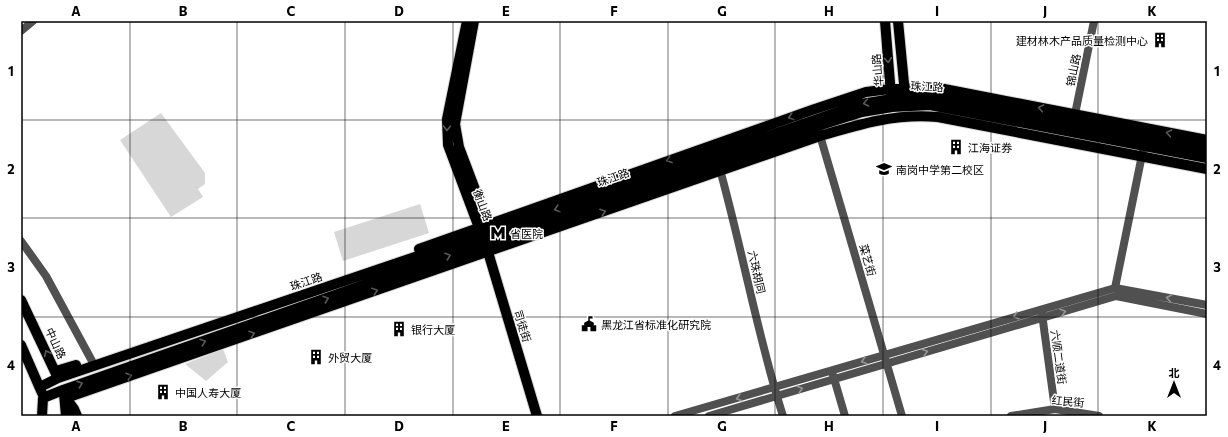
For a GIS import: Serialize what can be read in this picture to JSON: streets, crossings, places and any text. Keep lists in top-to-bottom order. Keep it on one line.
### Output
{"streets":{"main road":["华山路","珠江路","衡山路","司徒街","中山路"],"street":["锦山路","菜艺街","六珠胡同","六顺二道街","红民街"]},"crossings":[["华山路","珠江路"],["锦山路","珠江路"],["珠江路","衡山路"],["珠江路","菜艺街"],["珠江路","六珠胡同"],["珠江路","司徒街"],["珠江路","中山路"],["衡山路","司徒街"],["六顺二道街","红民街"]],"places":{"building":["建材林木产品质量检测中心","江海证券","银行大厦","外贸大厦","中国人寿大厦"],"school or university":["南岗中学第二校区"],"metro station":["省医院"],"public building":["黑龙江省标准化研究院"]},"north":"top","grid":{"columns":["A","B","C","D","E","F","G","H","I","J","K"],"rows":["1","2","3","4"]}}
